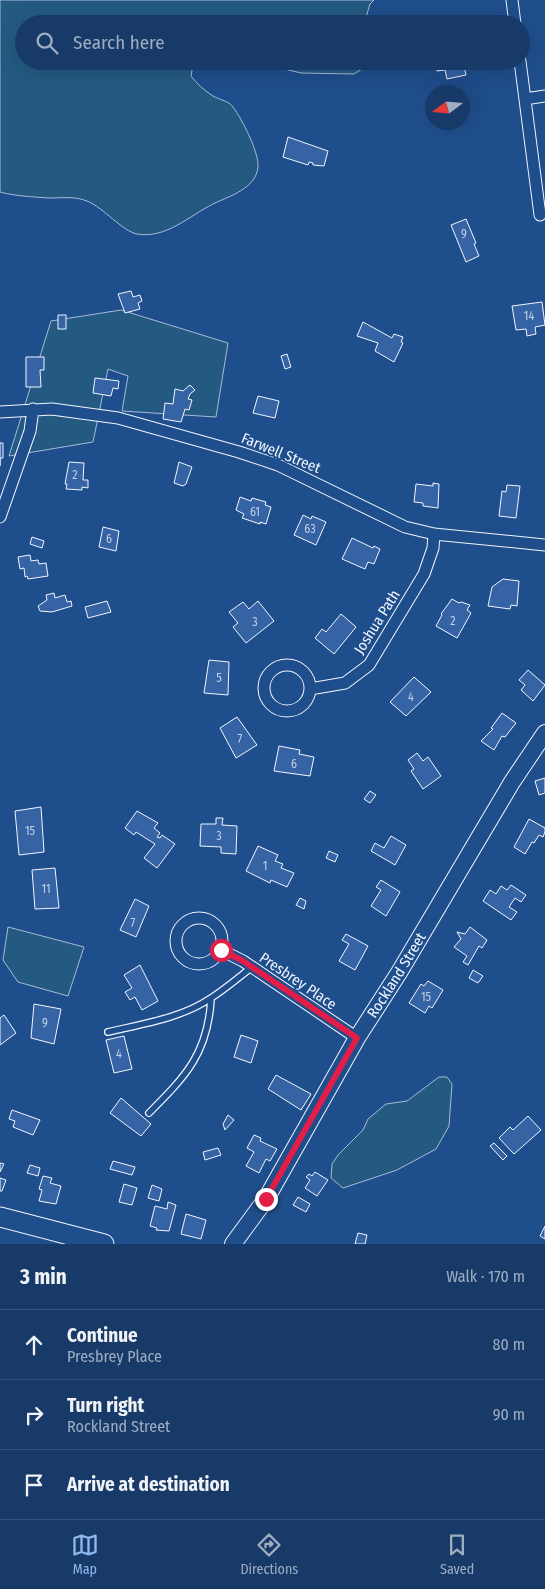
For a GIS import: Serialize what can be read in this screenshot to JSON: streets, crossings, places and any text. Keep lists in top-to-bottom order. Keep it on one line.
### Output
{"streets":{"street":["Farwell Street","Joshua Path","Rockland Street","Presbrey Place"]},"crossings":[["Farwell Street","Joshua Path"],["Rockland Street","Presbrey Place"]],"house_numbers":["9","14","2","61","63","6","2","3","5","4","7","6","15","3","1","11","7","15","9","4"],"north":"left","page":{"search":"Search here","heading":["3 min","Walk · 170 m"],"list":[["Continue","Presbrey Place","80 m"],["Turn right","Rockland Street","90 m"],"Arrive at destination"],"nav":["Map","Directions","Saved"]}}
